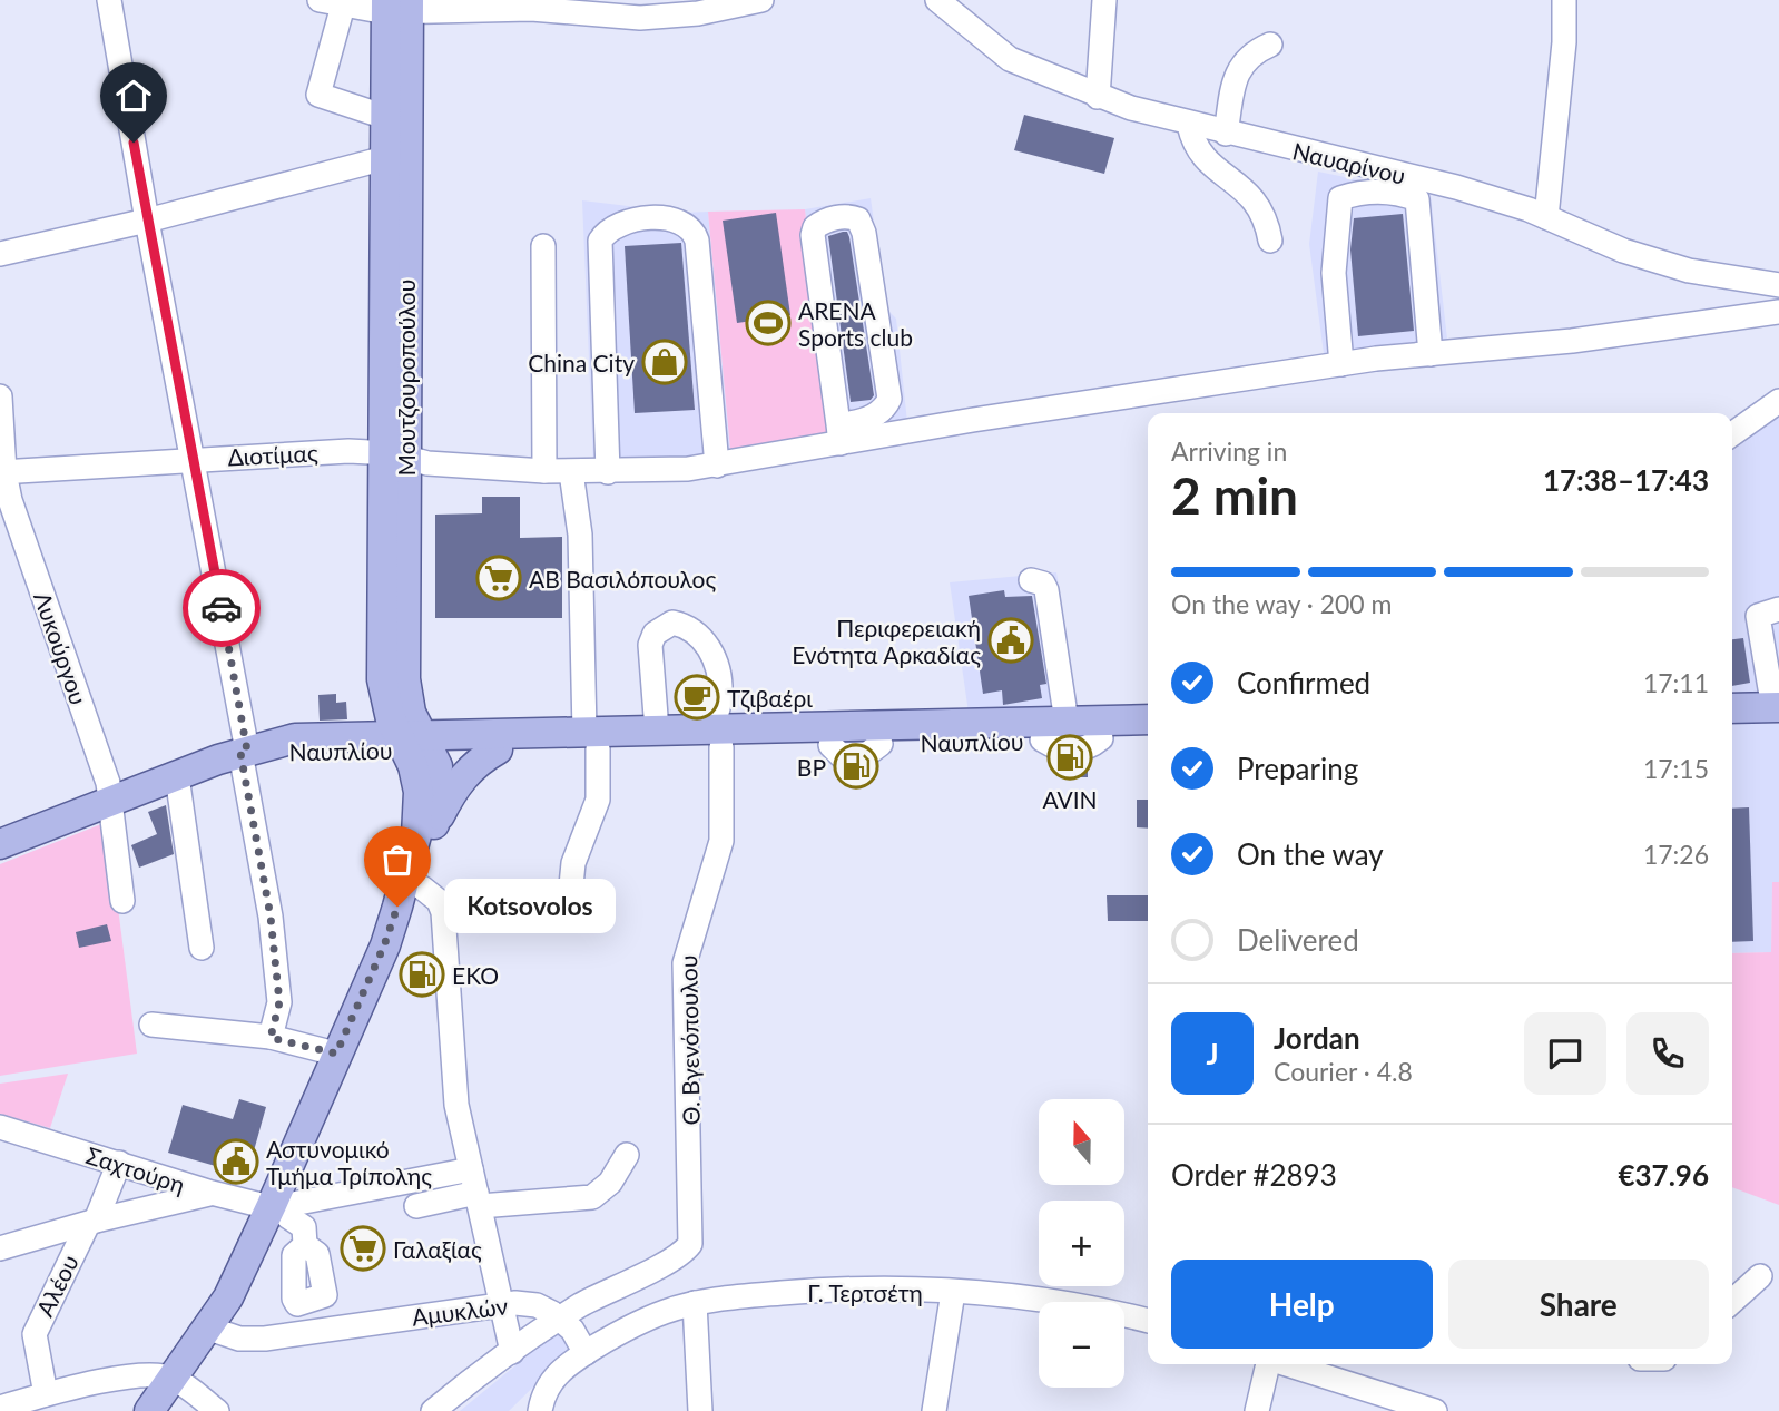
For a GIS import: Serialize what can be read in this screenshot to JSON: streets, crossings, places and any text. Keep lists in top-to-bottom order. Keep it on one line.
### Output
{"streets":{"main road":["Μουτζουροπούλου","Ναυπλίου"],"street":["Ναυαρίνου","Διοτίμας","Λυκούργου","Θ. Βγενόπουλου","Σαχτούρη","Αλέου","Γ. Τερτσέτη","Αμυκλών"]},"crossings":[["Μουτζουροπούλου","Διοτίμας"],["Μουτζουροπούλου","Ναυπλίου"],["Διοτίμας","Λυκούργου"],["Ναυπλίου","Θ. Βγενόπουλου"],["Θ. Βγενόπουλου","Αμυκλών"],["Σαχτούρη","Αλέου"]],"places":{"sports":["ARENA Sports club"],"shop":["China City"],"supermarket":["ΑΒ Βασιλόπουλος","Γαλαξίας"],"public building":["Περιφερειακή Ενότητα Αρκαδίας","Αστυνομικό Τμήμα Τρίπολης"],"cafe":["Τζιβαέρι"],"fuel station":["AVIN","BP","EKO"],"other":["Kotsovolos"]},"north":"top","page":{"heading":["2 min","Arriving in","17:38–17:43"],"panel":["Jordan","Courier · 4.8","Order #2893","€37.96"],"bar":"On the way · 200 m","list":[["Confirmed","17:11"],["Preparing","17:15"],["On the way","17:26"],"Delivered"],"bubble":"Kotsovolos","round":"J","map_buttons":["+","−"],"buttons":["Help","Share"]}}
